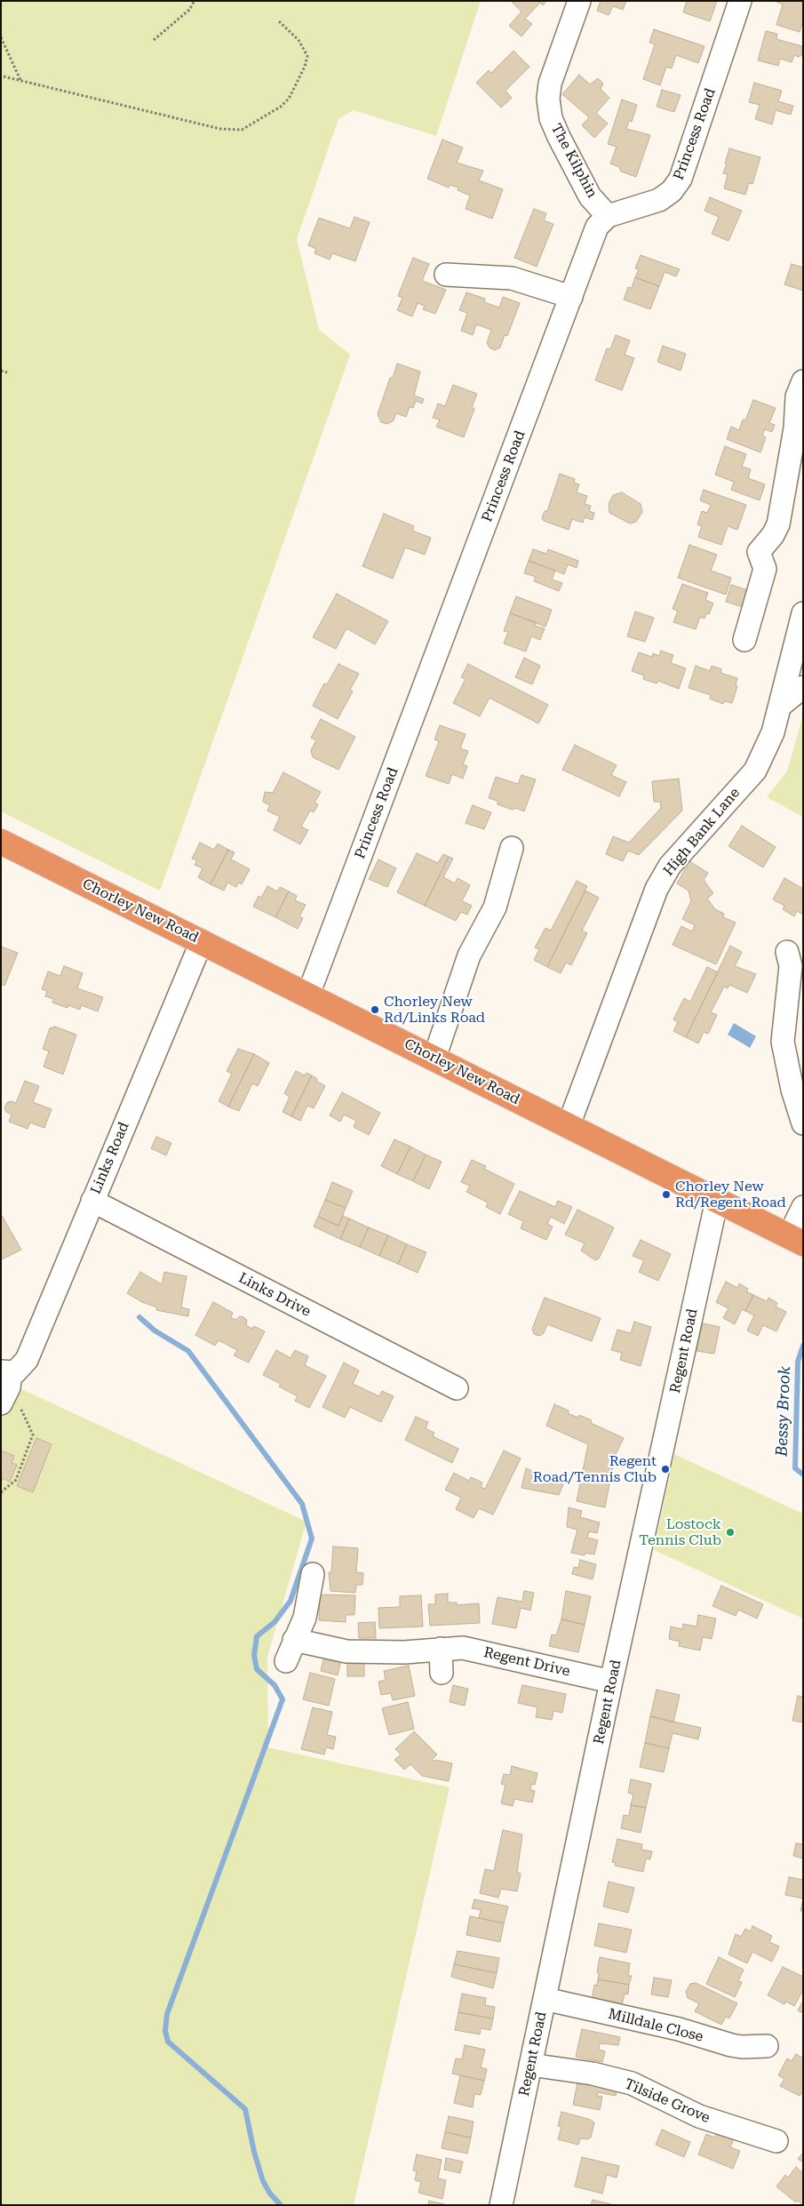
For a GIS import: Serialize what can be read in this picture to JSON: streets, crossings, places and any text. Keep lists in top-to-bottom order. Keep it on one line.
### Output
{"streets":{"highway":["Chorley New Road"],"street":["Princess Road","The Kilphin","High Bank Lane","Links Road","Links Drive","Regent Road","Regent Drive","Milldale Close","Tilside Grove"]},"crossings":[["Princess Road","The Kilphin"],["Princess Road","Chorley New Road"],["High Bank Lane","Chorley New Road"],["Chorley New Road","Links Road"],["Chorley New Road","Regent Road"],["Links Road","Links Drive"],["Regent Road","Regent Drive"],["Regent Road","Milldale Close"],["Regent Road","Tilside Grove"]],"water":["Bessy Brook"],"places":["Chorley New Rd/Links Road","Chorley New Rd/Regent Road","Regent Road/Tennis Club","Lostock Tennis Club"]}
